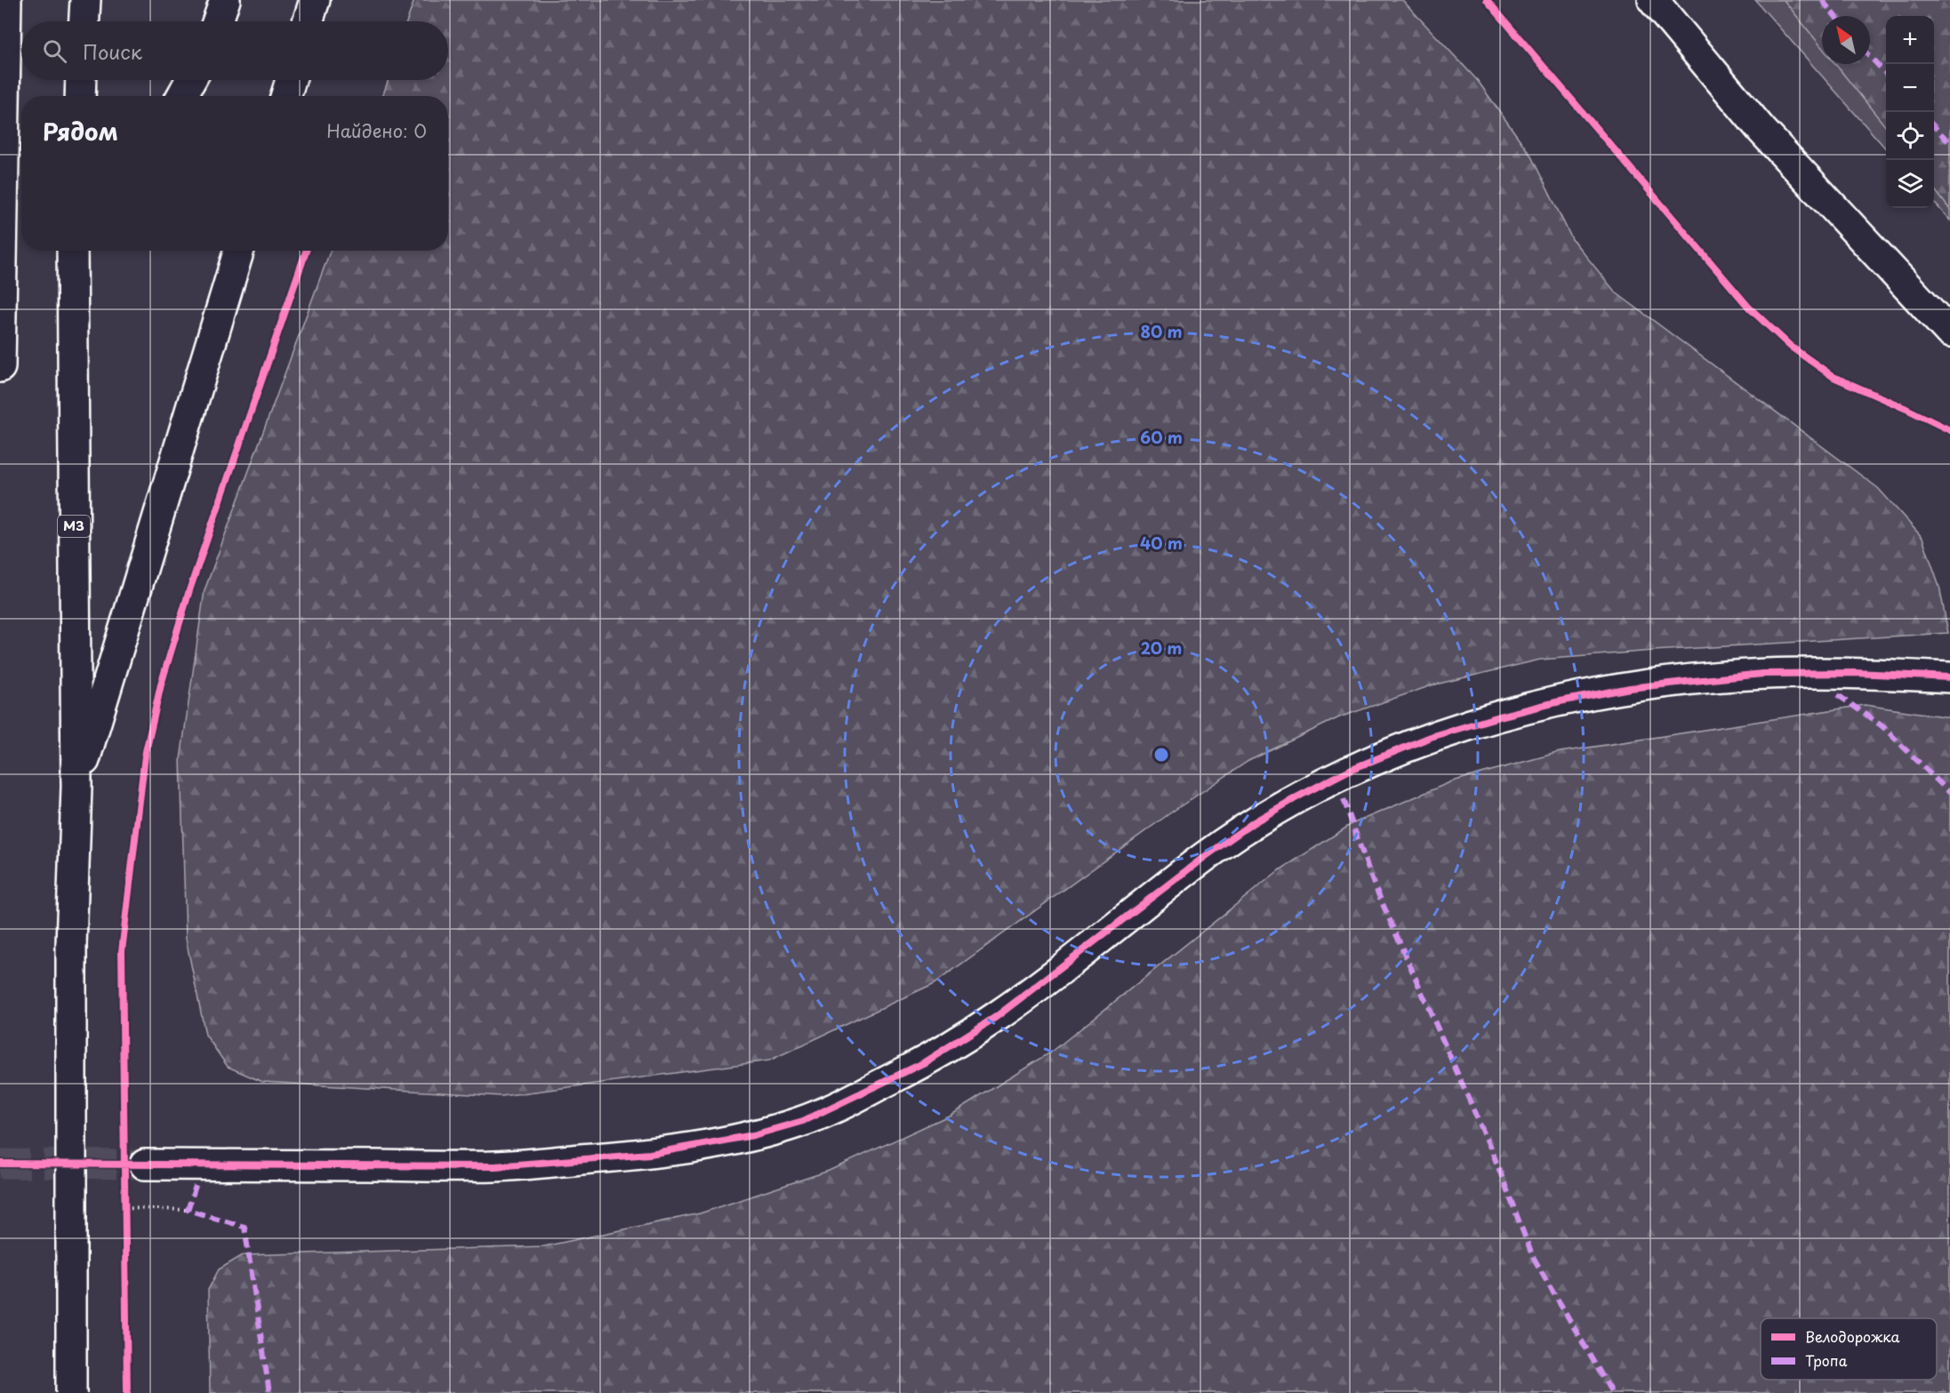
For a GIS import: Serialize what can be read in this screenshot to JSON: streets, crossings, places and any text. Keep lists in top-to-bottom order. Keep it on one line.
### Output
{"streets":{"main road":["М3"]},"legend":["Велодорожка","Тропа"],"north":"top left","page":{"map_buttons":["+","−"],"search":"Поиск","heading":["Рядом","Найдено: 0"]},"rings":["80 m","60 m","40 m","20 m"]}
